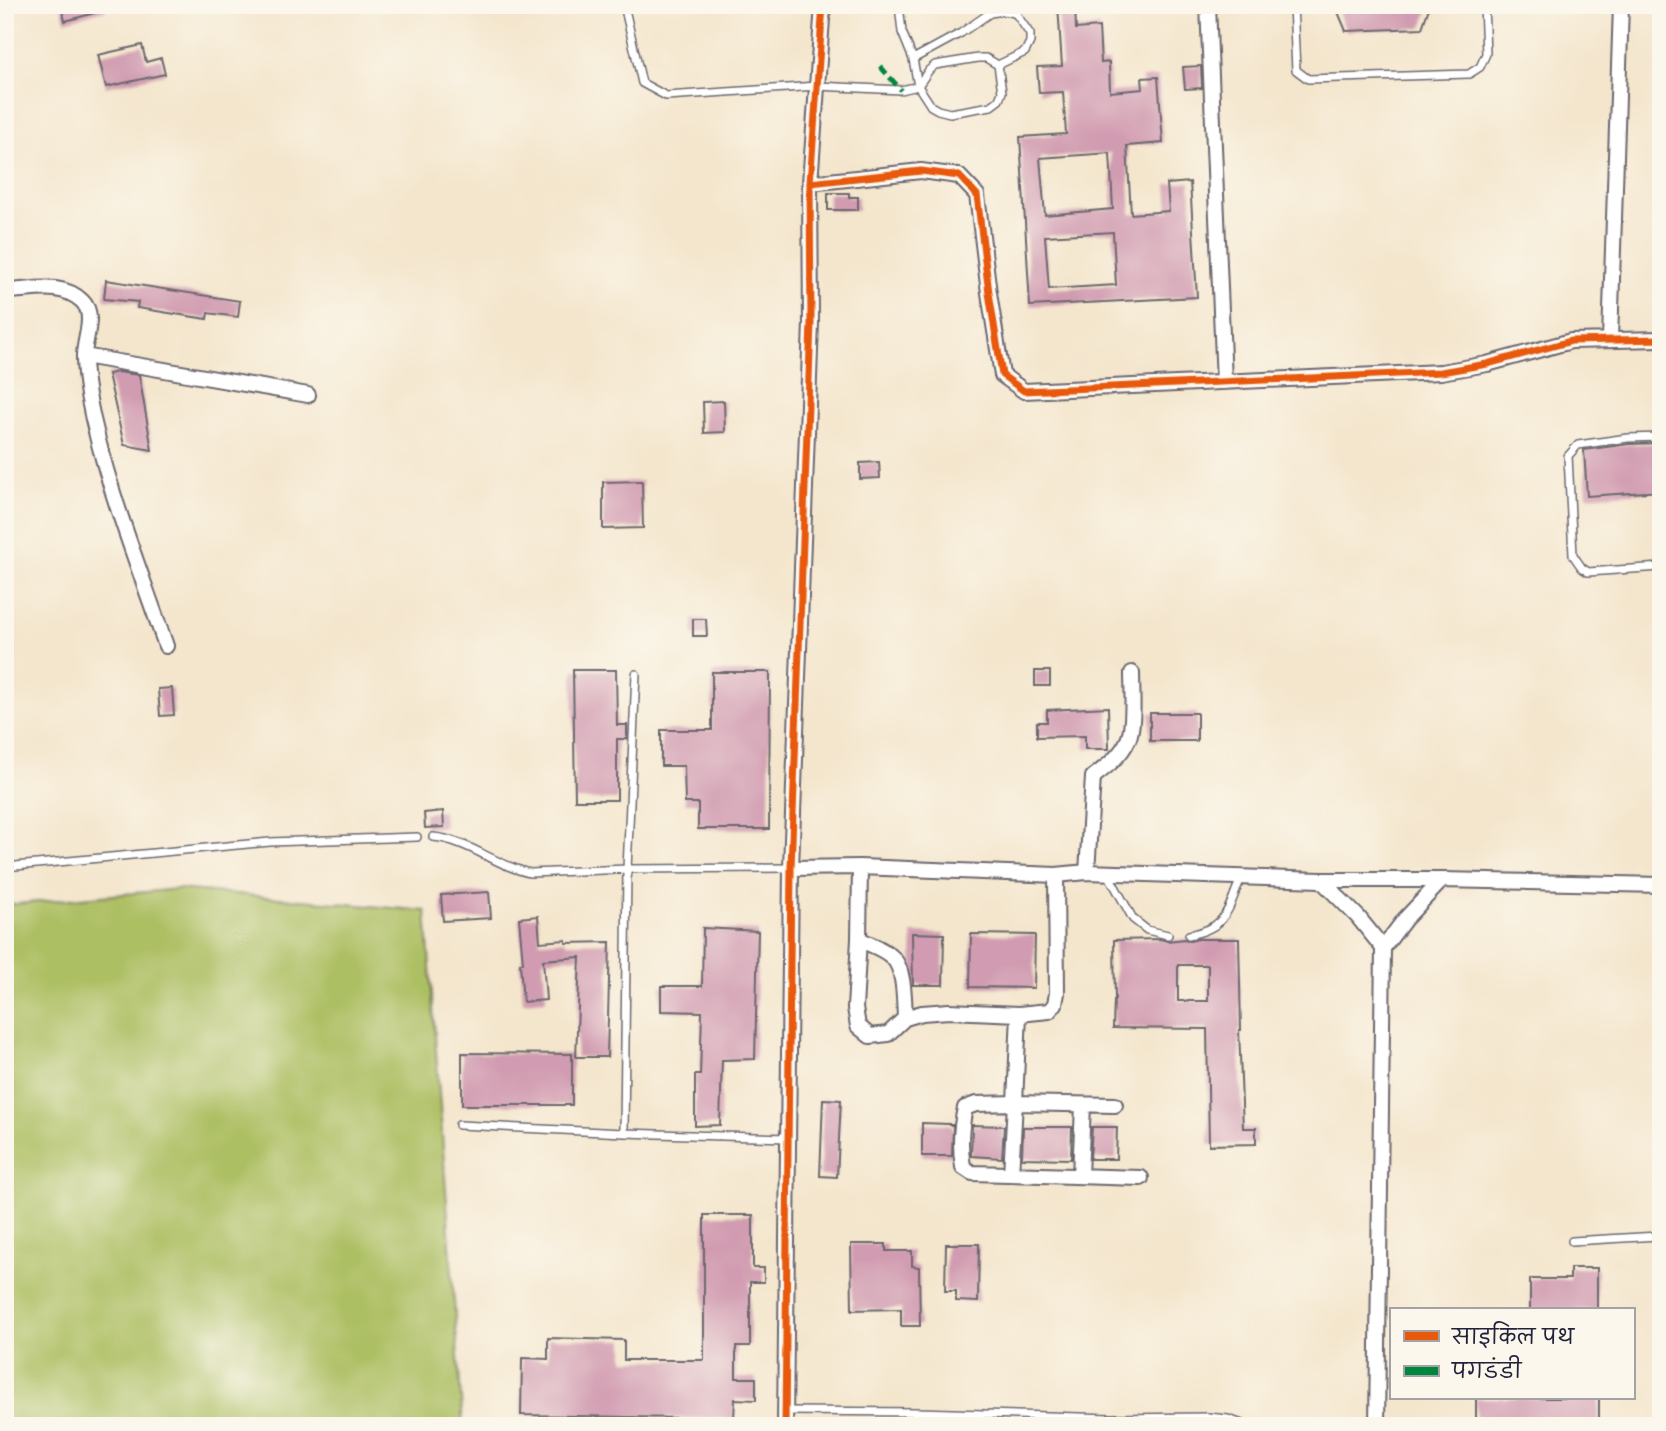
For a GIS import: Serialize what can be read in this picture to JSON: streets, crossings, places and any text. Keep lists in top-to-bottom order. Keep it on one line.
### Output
{"legend":["साइकिल पथ","पगडंडी"]}
